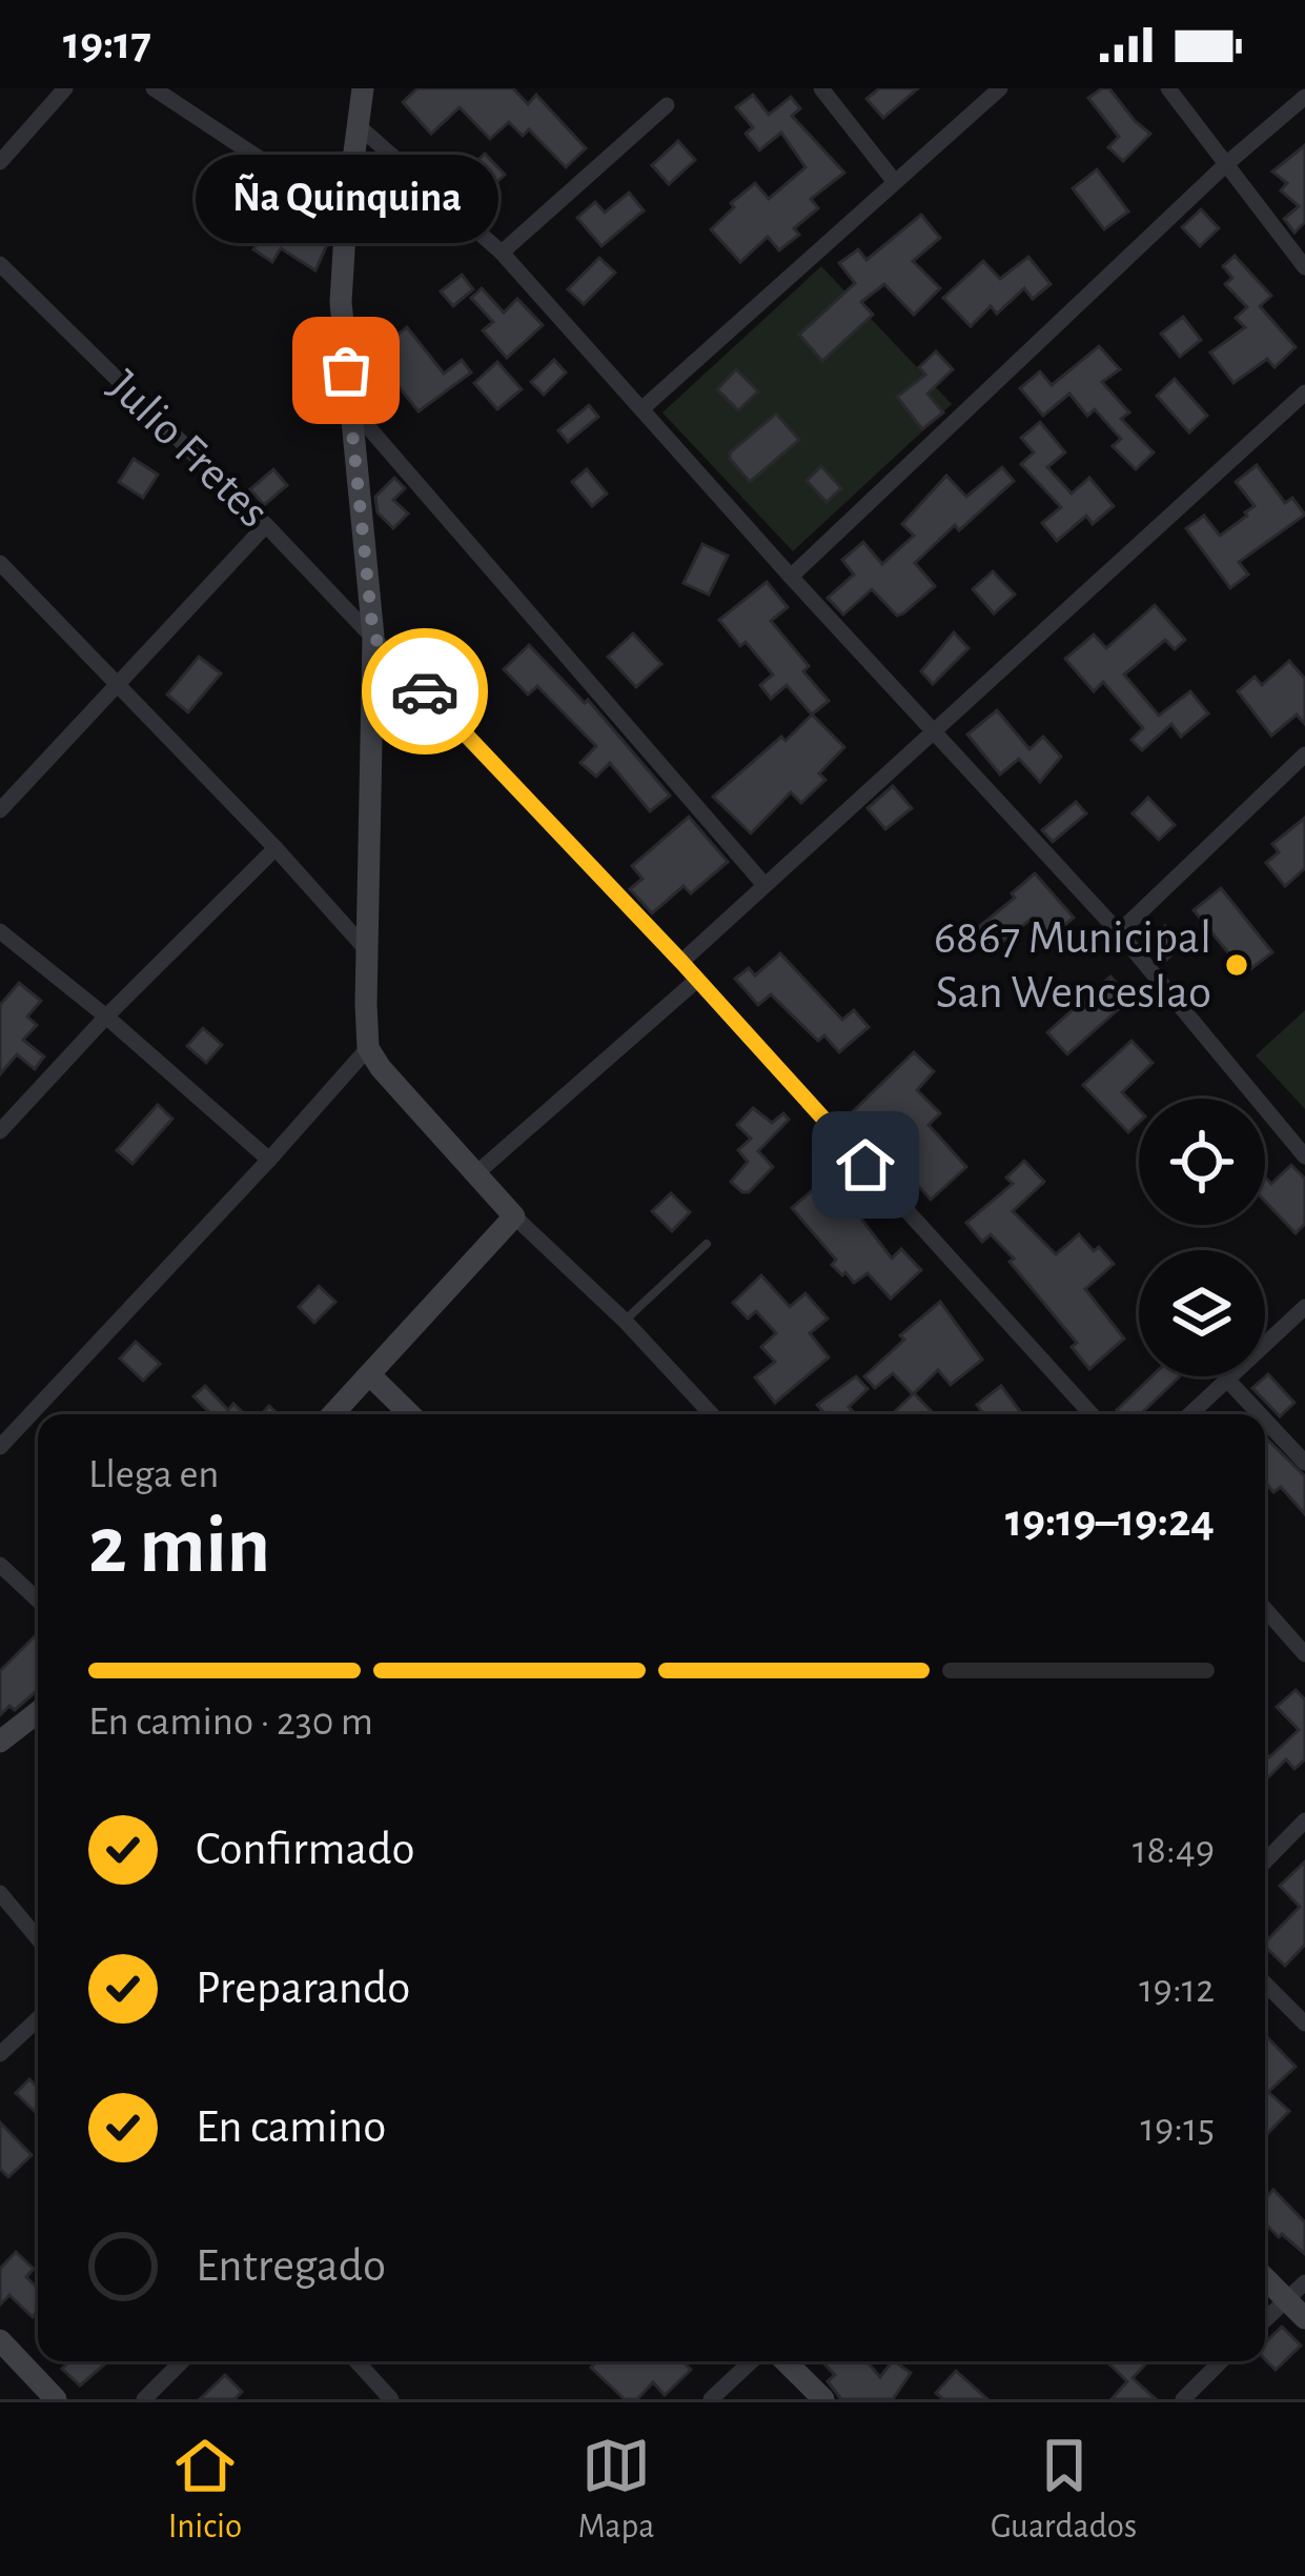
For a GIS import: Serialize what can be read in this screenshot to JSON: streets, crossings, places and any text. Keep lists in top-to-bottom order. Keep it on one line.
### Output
{"streets":{"street":["Julio Fretes"]},"places":["Ña Quinquina","6867 Municipal San Wenceslao"],"page":{"status":"19:17","bubble":"Ña Quinquina","heading":["2 min","Llega en","19:19–19:24"],"bar":"En camino · 230 m","list":[["Confirmado","18:49"],["Preparando","19:12"],["En camino","19:15"],"Entregado"],"tabs":["Inicio","Mapa","Guardados"]}}
